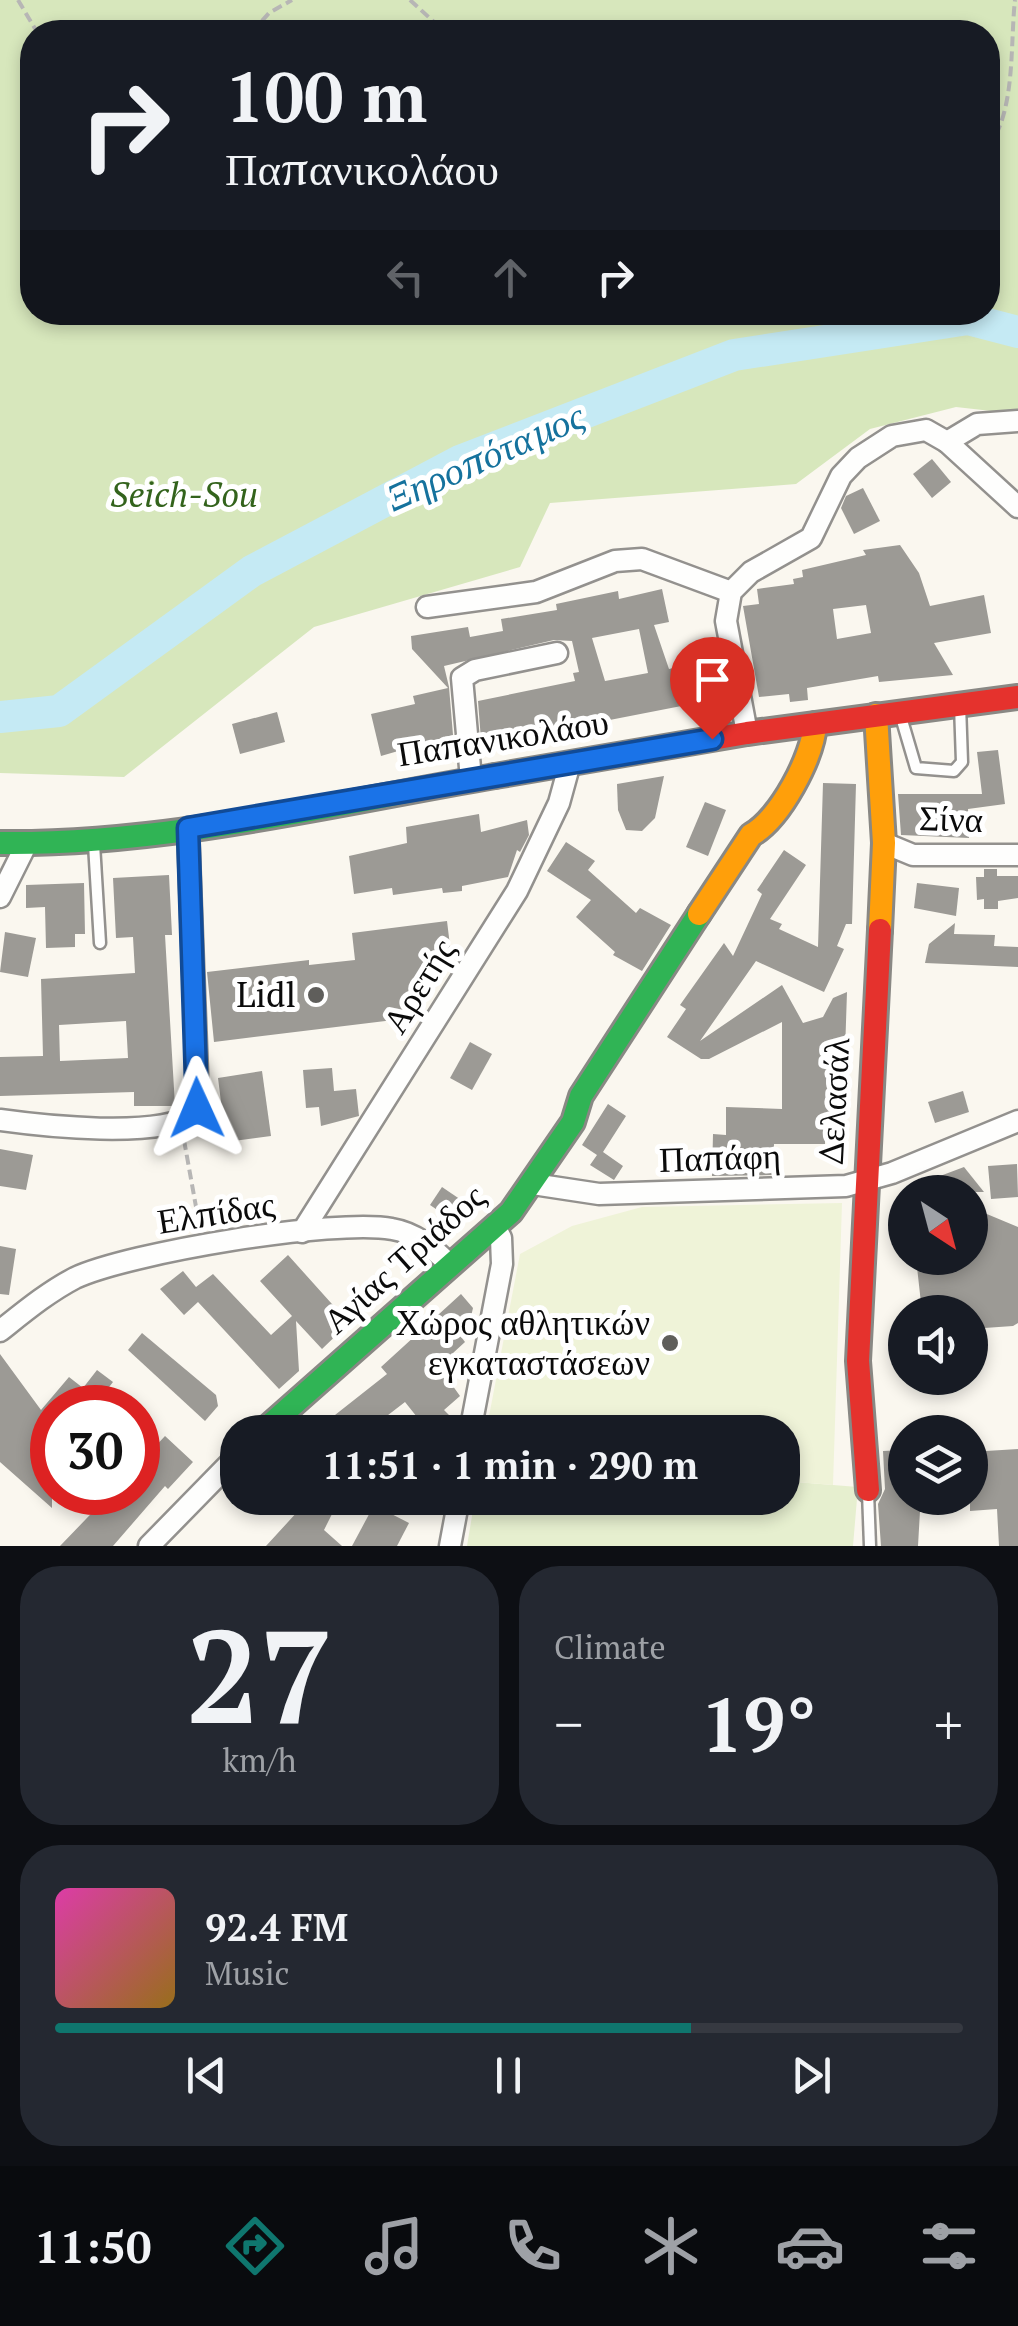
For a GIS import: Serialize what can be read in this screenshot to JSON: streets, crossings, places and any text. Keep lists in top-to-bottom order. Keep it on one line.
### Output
{"streets":{"street":["Παπανικολάου","Σίνα","Αρετής","Δελασάλ","Παπάφη","Ελπίδας","Αγίας Τριάδος"]},"crossings":[["Παπανικολάου","Αρετής"],["Παπανικολάου","Δελασάλ"],["Παπανικολάου","Αγίας Τριάδος"],["Σίνα","Δελασάλ"],["Αρετής","Ελπίδας"],["Δελασάλ","Παπάφη"],["Παπάφη","Αγίας Τριάδος"],["Ελπίδας","Αγίας Τριάδος"]],"water":["Ξηροπόταμος"],"parks":["Seich-Sou"],"places":["Lidl","Χώρος αθλητικών εγκαταστάσεων"],"north":"bottom right","page":{"turn":["100 m","Παπανικολάου"],"limit":"30","trip":"11:51 · 1 min · 290 m","tile":[["27","km/h"],"Climate"],"heat":["−","19°","+"],"song":["92.4 FM","Music"],"tabs":"11:50"}}
